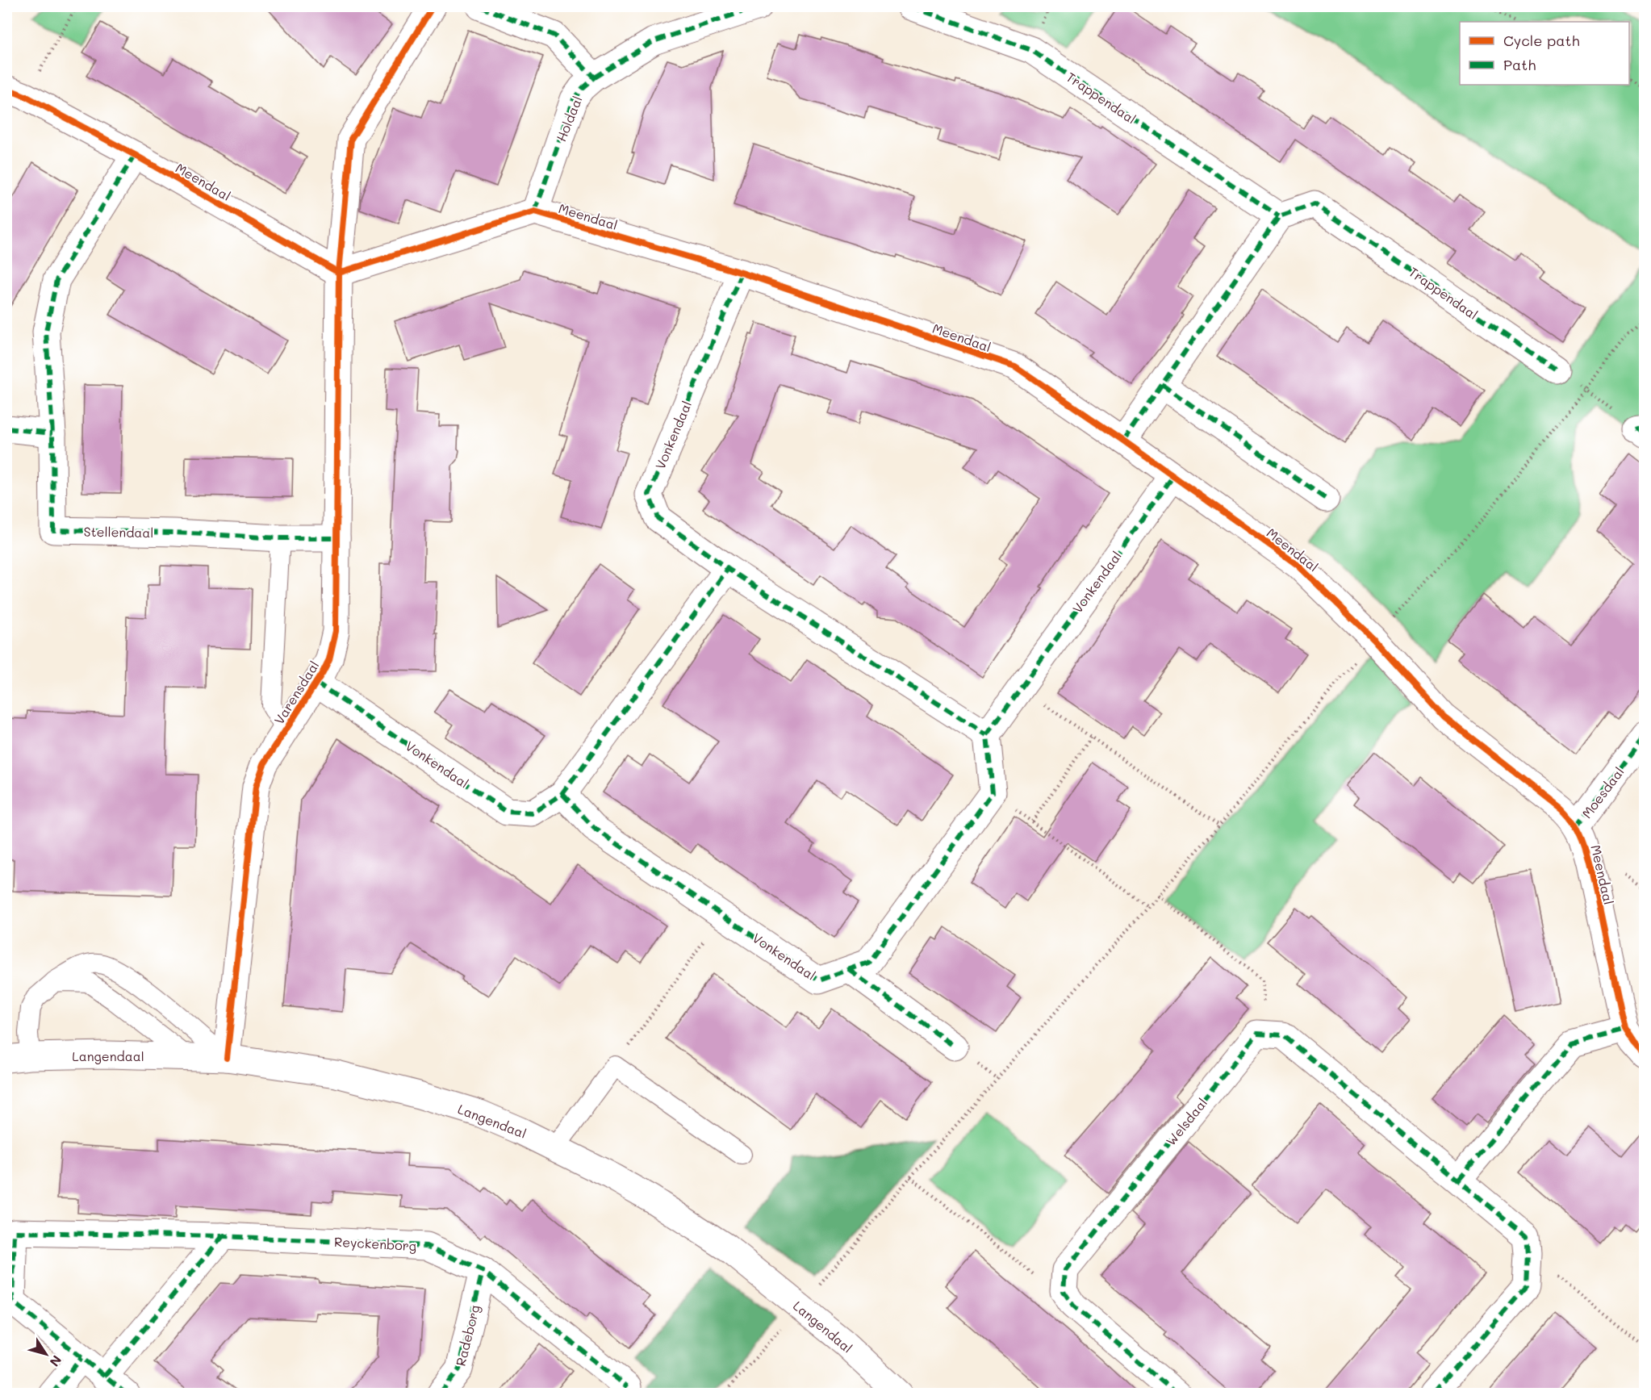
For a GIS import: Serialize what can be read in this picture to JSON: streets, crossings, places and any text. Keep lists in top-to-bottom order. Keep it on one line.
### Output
{"streets":{"street":["Trappendaal","Holdaal","Meendaal","Vonkendaal","Stellendaal","Varensdaal","Moesdaal","Langendaal","Welsdaal","Reyckenborg","Radeborg"]},"crossings":[["Holdaal","Meendaal"],["Meendaal","Vonkendaal"],["Meendaal","Stellendaal"],["Meendaal","Varensdaal"],["Meendaal","Moesdaal"],["Vonkendaal","Varensdaal"],["Stellendaal","Varensdaal"],["Varensdaal","Langendaal"],["Reyckenborg","Radeborg"]],"legend":["Cycle path","Path"],"north":"bottom right"}
